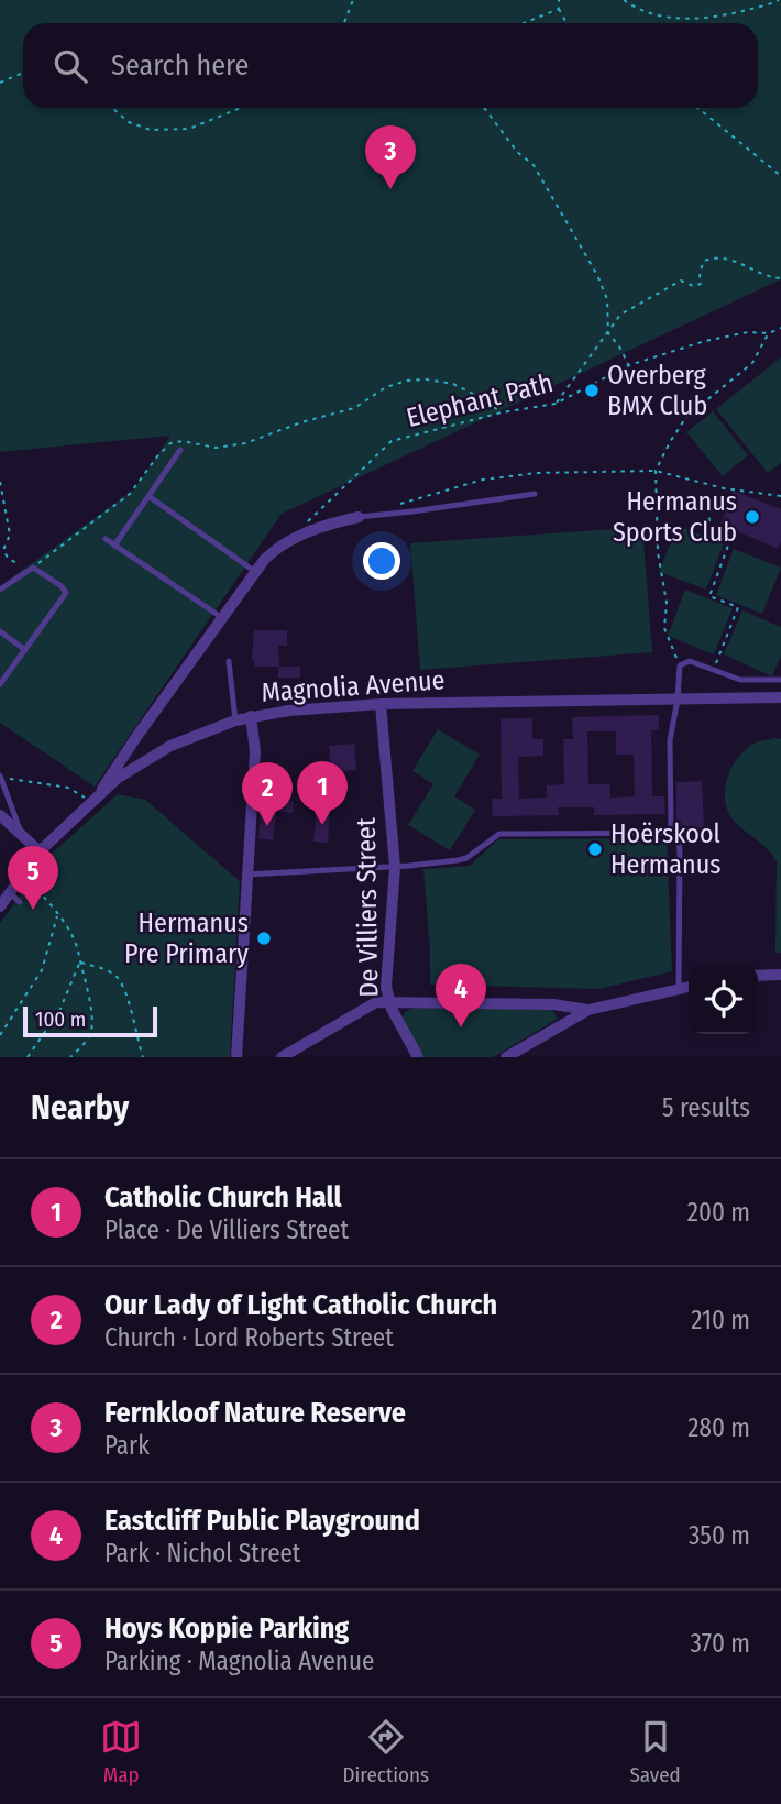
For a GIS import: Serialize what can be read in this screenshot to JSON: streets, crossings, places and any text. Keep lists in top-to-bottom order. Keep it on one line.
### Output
{"streets":{"street":["Magnolia Avenue","De Villiers Street"],"path":["Elephant Path"]},"crossings":[["Magnolia Avenue","De Villiers Street"]],"places":["Overberg BMX Club","Hermanus Sports Club","Hoërskool Hermanus","Hermanus Pre Primary"],"scale_bar":"100 m","page":{"search":"Search here","pins":["3","1","2","5","4"],"scale":"100 m","heading":["Nearby","5 results"],"list":[{"mark":"1","name":"Catholic Church Hall","note":"Place · De Villiers Street","value":"200 m"},{"mark":"2","name":"Our Lady of Light Catholic Church","note":"Church · Lord Roberts Street","value":"210 m"},{"mark":"3","name":"Fernkloof Nature Reserve","note":"Park","value":"280 m"},{"mark":"4","name":"Eastcliff Public Playground","note":"Park · Nichol Street","value":"350 m"},{"mark":"5","name":"Hoys Koppie Parking","note":"Parking · Magnolia Avenue","value":"370 m"}],"nav":["Map","Directions","Saved"]}}
